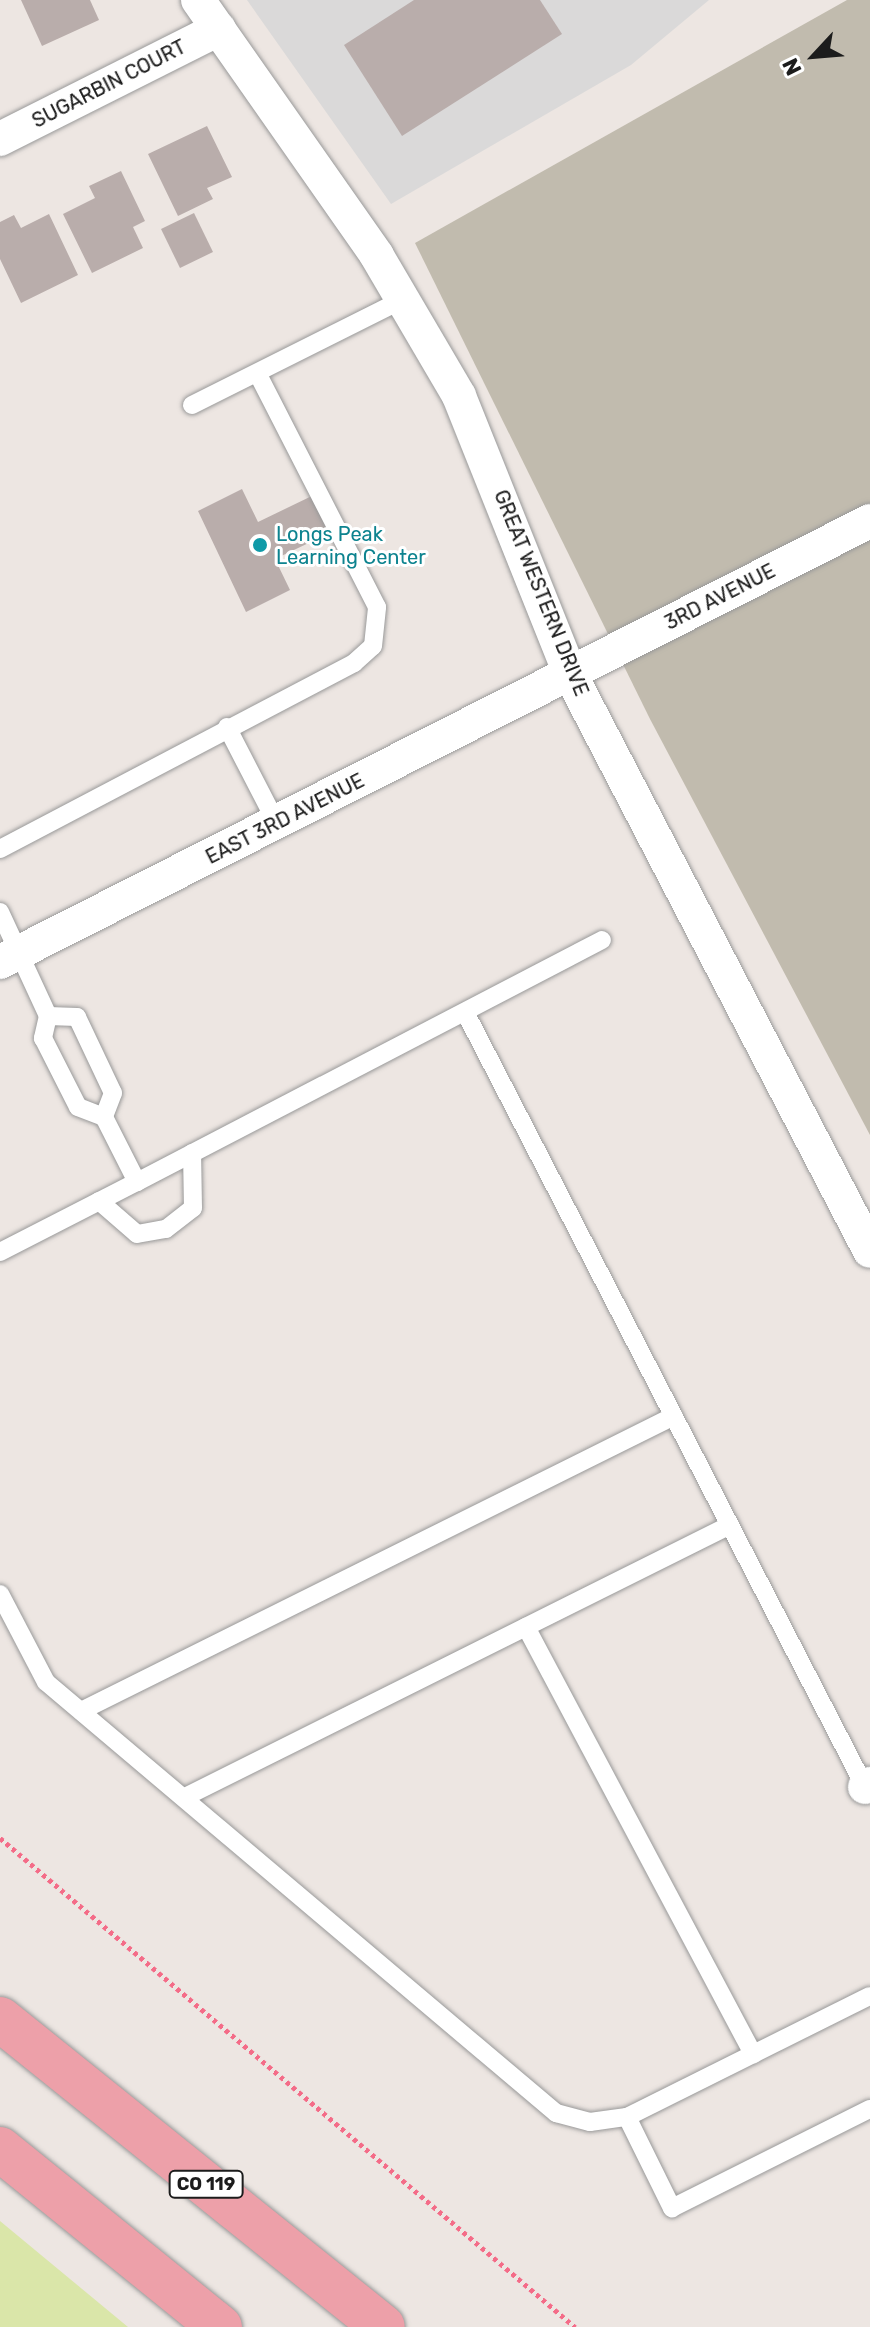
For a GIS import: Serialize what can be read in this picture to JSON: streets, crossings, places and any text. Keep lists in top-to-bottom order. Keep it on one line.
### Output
{"streets":{"highway":["CO 119"],"street":["SUGARBIN COURT","GREAT WESTERN DRIVE","3RD AVENUE","EAST 3RD AVENUE"]},"crossings":[["SUGARBIN COURT","GREAT WESTERN DRIVE"],["GREAT WESTERN DRIVE","3RD AVENUE"],["GREAT WESTERN DRIVE","EAST 3RD AVENUE"],["3RD AVENUE","EAST 3RD AVENUE"]],"places":["Longs Peak Learning Center"],"north":"bottom left"}
